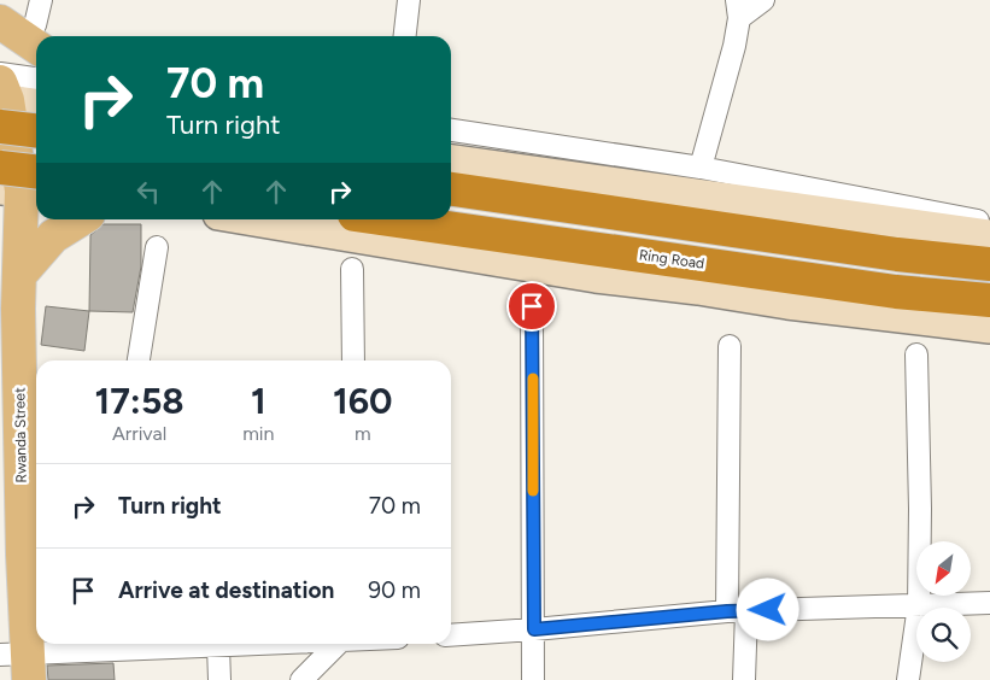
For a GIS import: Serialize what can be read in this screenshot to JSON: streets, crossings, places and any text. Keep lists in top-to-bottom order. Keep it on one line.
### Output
{"streets":{"highway":["Ring Road"],"main road":["Rwanda Street"]},"north":"bottom left","page":{"turn":["70 m","Turn right"],"eta":["17:58","Arrival","1","min","160","m"],"list":[{"name":"Turn right","value":"70 m"},{"name":"Arrive at destination","value":"90 m"}]}}
